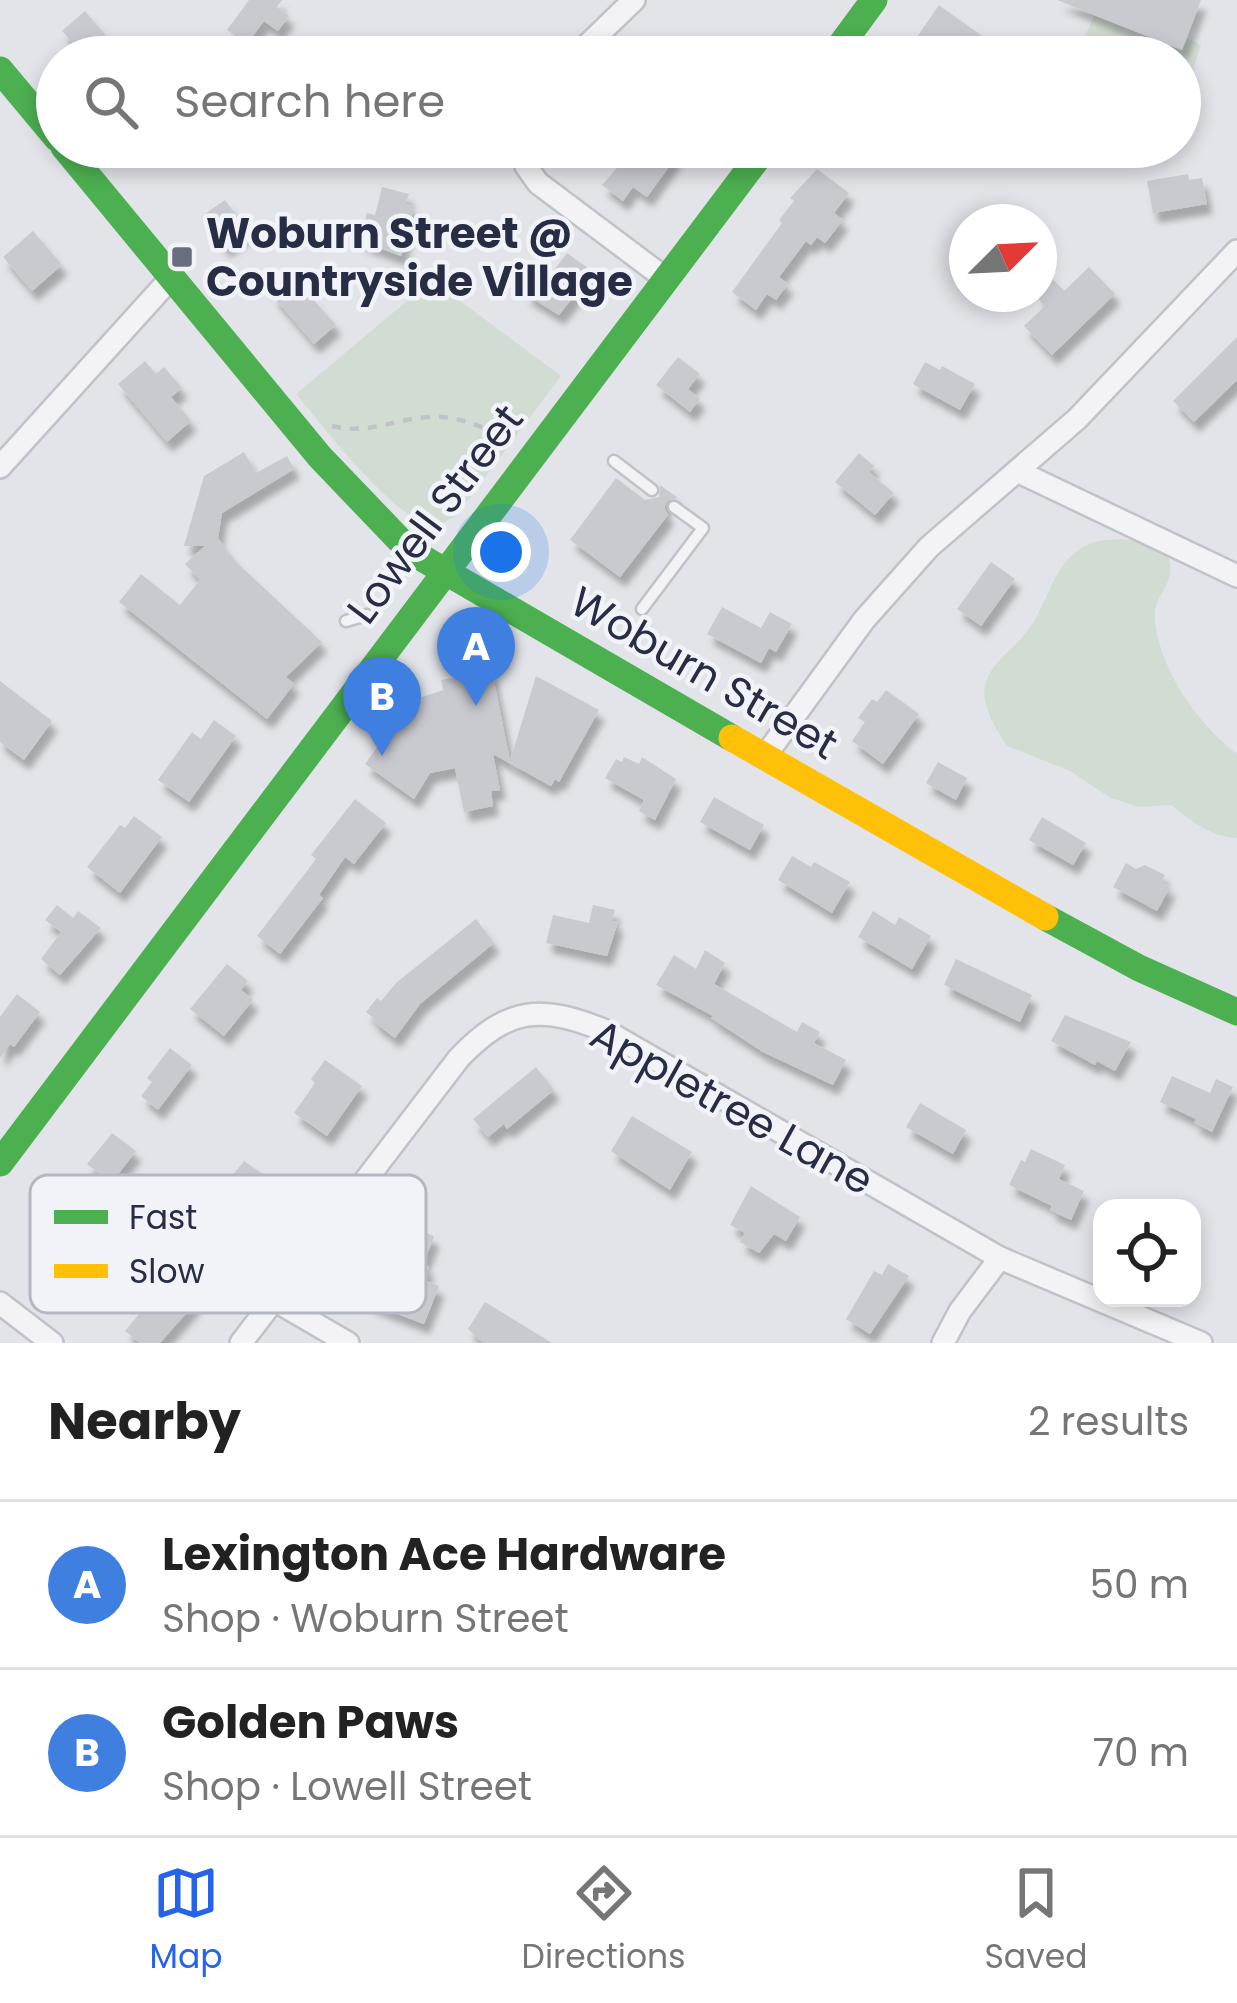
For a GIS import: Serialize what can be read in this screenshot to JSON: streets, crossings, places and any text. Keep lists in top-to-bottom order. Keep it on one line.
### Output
{"streets":{"main road":["Lowell Street","Woburn Street"],"street":["Appletree Lane"]},"crossings":[["Lowell Street","Woburn Street"]],"places":{"transit":["Woburn Street @ Countryside Village"]},"legend":["Fast","Slow"],"north":"top right","page":{"search":"Search here","pins":["A","B"],"heading":["Nearby","2 results"],"list":[{"mark":"A","name":"Lexington Ace Hardware","note":"Shop · Woburn Street","value":"50 m"},{"mark":"B","name":"Golden Paws","note":"Shop · Lowell Street","value":"70 m"}],"nav":["Map","Directions","Saved"]}}
